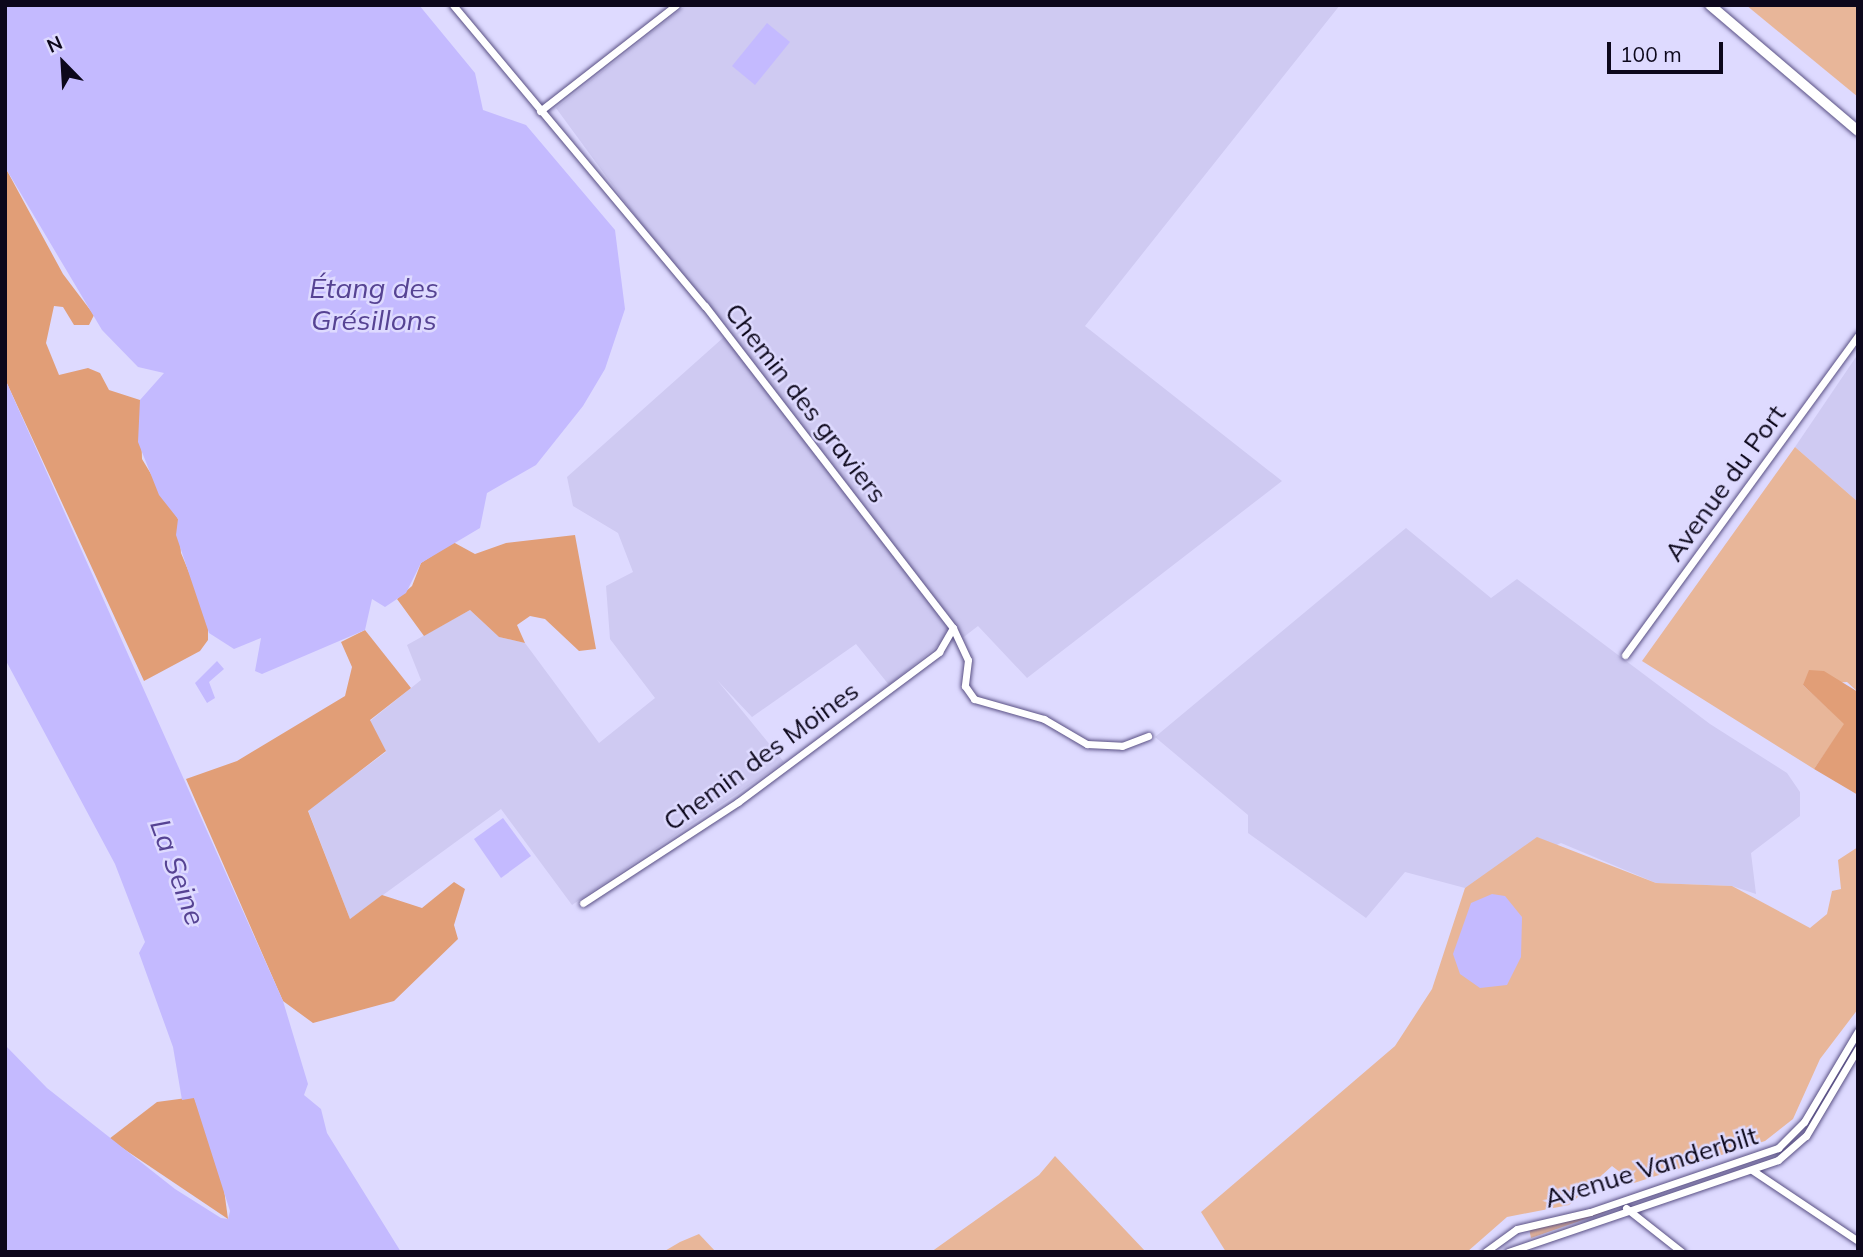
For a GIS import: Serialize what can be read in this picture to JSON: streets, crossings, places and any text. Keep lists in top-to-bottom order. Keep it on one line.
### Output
{"streets":{"street":["Chemin des graviers","Avenue du Port","Chemin des Moines","Avenue Vanderbilt"]},"crossings":[["Chemin des graviers","Chemin des Moines"]],"water":["Étang des Grésillons","La Seine"],"scale_bar":"100 m","north":"top left"}
